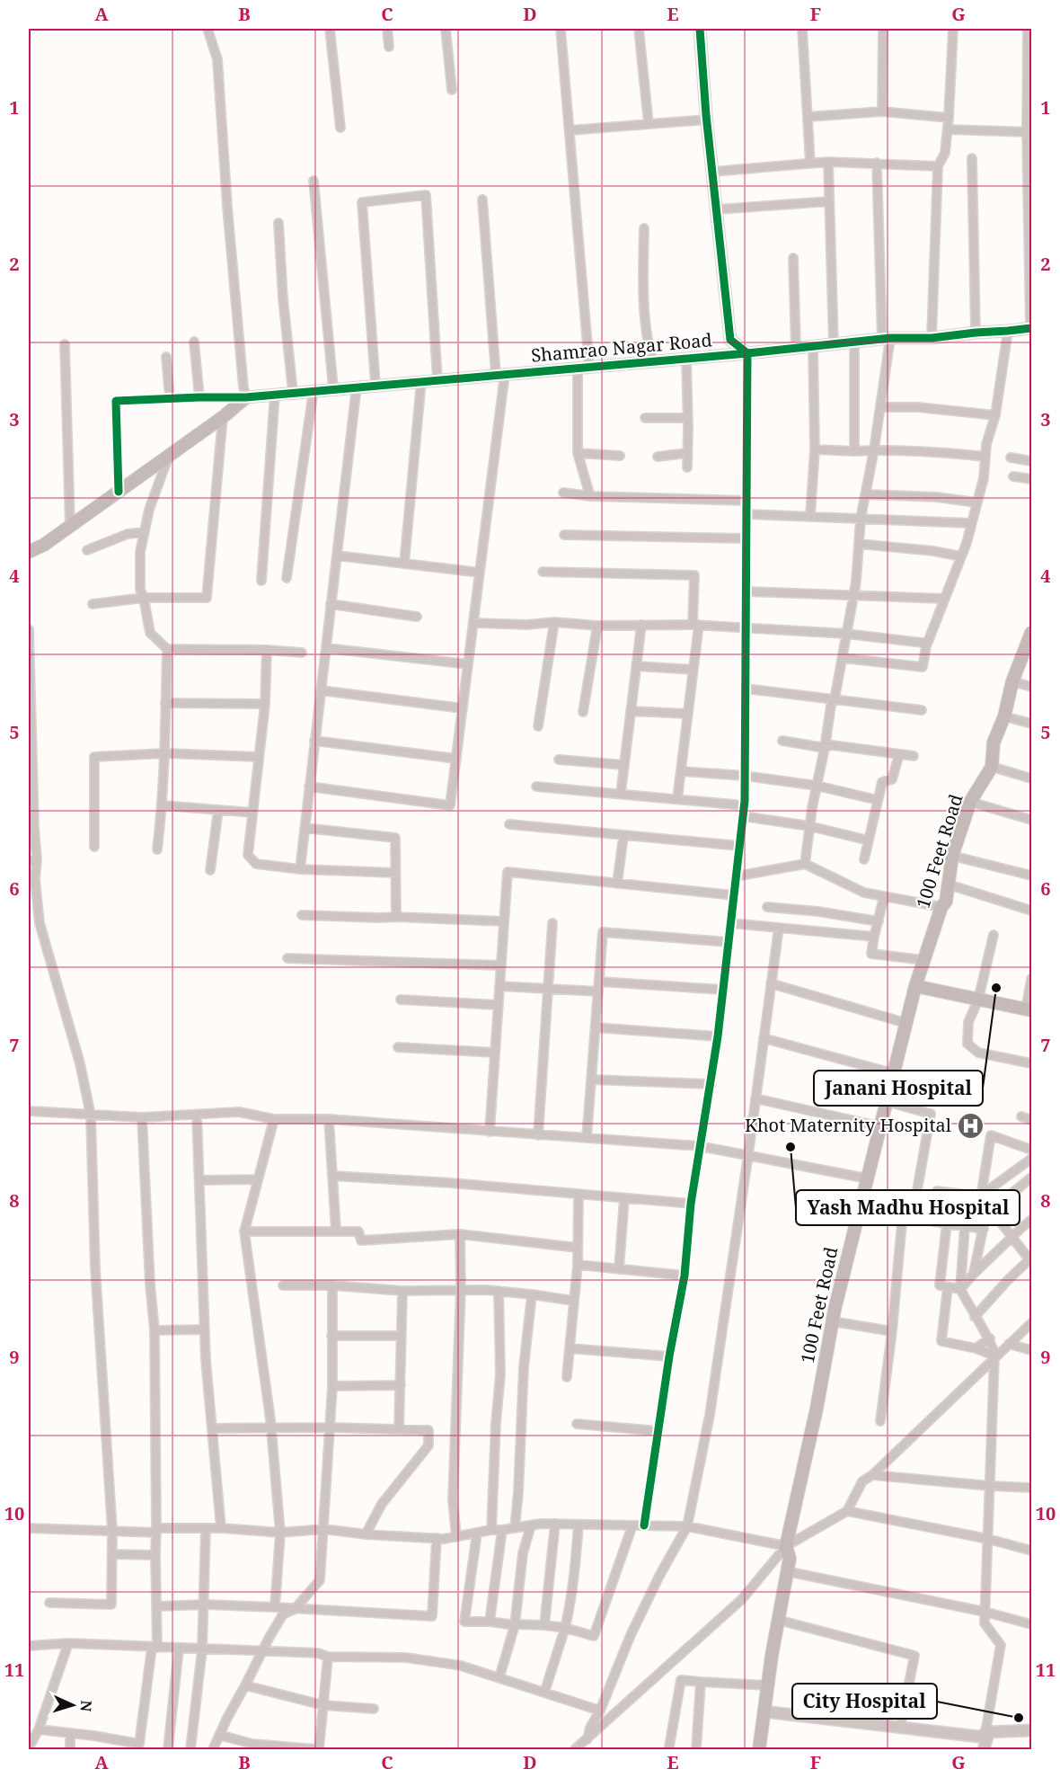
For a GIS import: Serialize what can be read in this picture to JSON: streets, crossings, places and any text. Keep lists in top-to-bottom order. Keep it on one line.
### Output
{"streets":{"main road":["100 Feet Road"],"street":["Shamrao Nagar Road"]},"places":{"other":["Janani Hospital","Yash Madhu Hospital","City Hospital"],"hospital":["Khot Maternity Hospital"]},"north":"right","grid":{"columns":["A","B","C","D","E","F","G"],"rows":["1","2","3","4","5","6","7","8","9","10","11"]}}
